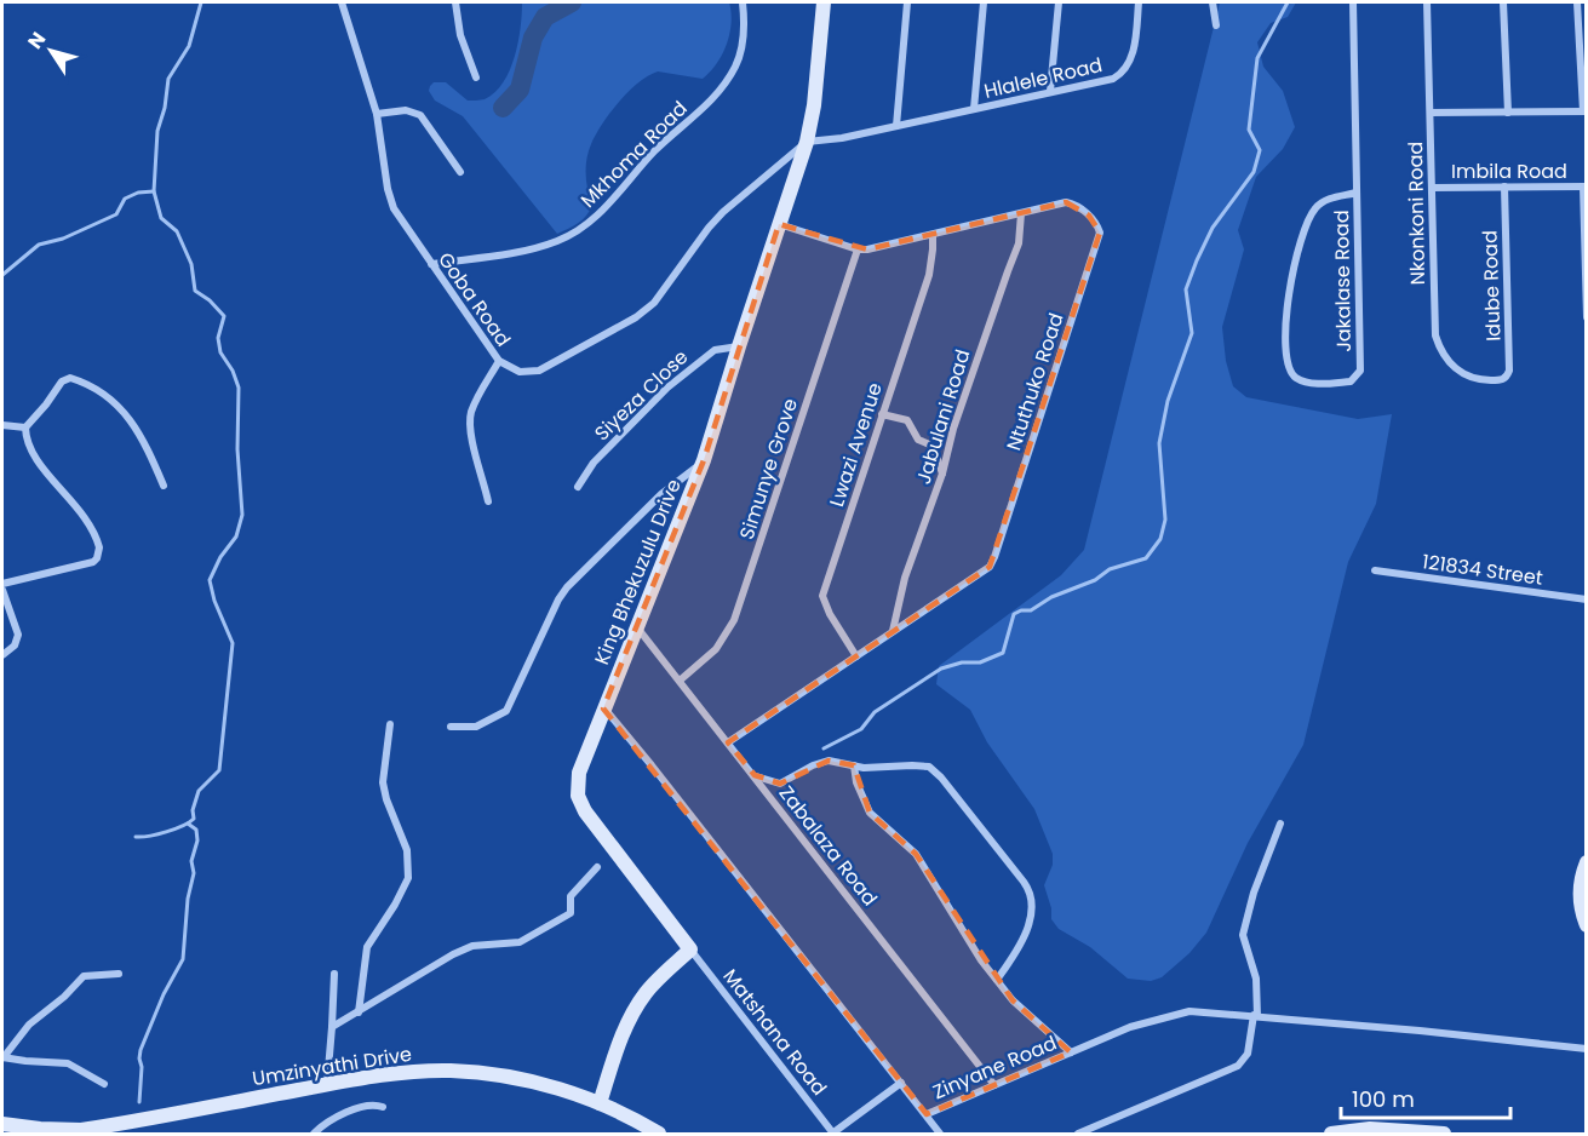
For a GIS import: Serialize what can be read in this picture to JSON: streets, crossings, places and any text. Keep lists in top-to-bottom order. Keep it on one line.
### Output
{"streets":{"street":["Hlalele Road","Mkhoma Road","Imbila Road","Nkonkoni Road","Jakalase Road","Idube Road","Goba Road","Ntuthuko Road","Siyeza Close","Jabulani Road","Lwazi Avenue","Simunye Grove","121834 Street","King Bhekuzulu Drive","Zabalaza Road","Matshana Road","Umzinyathi Drive","Zinyane Road"]},"crossings":[["Hlalele Road","Goba Road"],["Hlalele Road","King Bhekuzulu Drive"],["Mkhoma Road","Goba Road"],["Imbila Road","Nkonkoni Road"],["Imbila Road","Idube Road"],["Nkonkoni Road","Idube Road"],["Goba Road","King Bhekuzulu Drive"],["Ntuthuko Road","Jabulani Road"],["Ntuthuko Road","Lwazi Avenue"],["Ntuthuko Road","Simunye Grove"],["Ntuthuko Road","King Bhekuzulu Drive"],["Ntuthuko Road","Zabalaza Road"],["Siyeza Close","King Bhekuzulu Drive"],["Simunye Grove","Zabalaza Road"],["King Bhekuzulu Drive","Zabalaza Road"],["King Bhekuzulu Drive","Matshana Road"],["King Bhekuzulu Drive","Zinyane Road"],["Zabalaza Road","Zinyane Road"]],"scale_bar":"100 m","north":"top left"}
